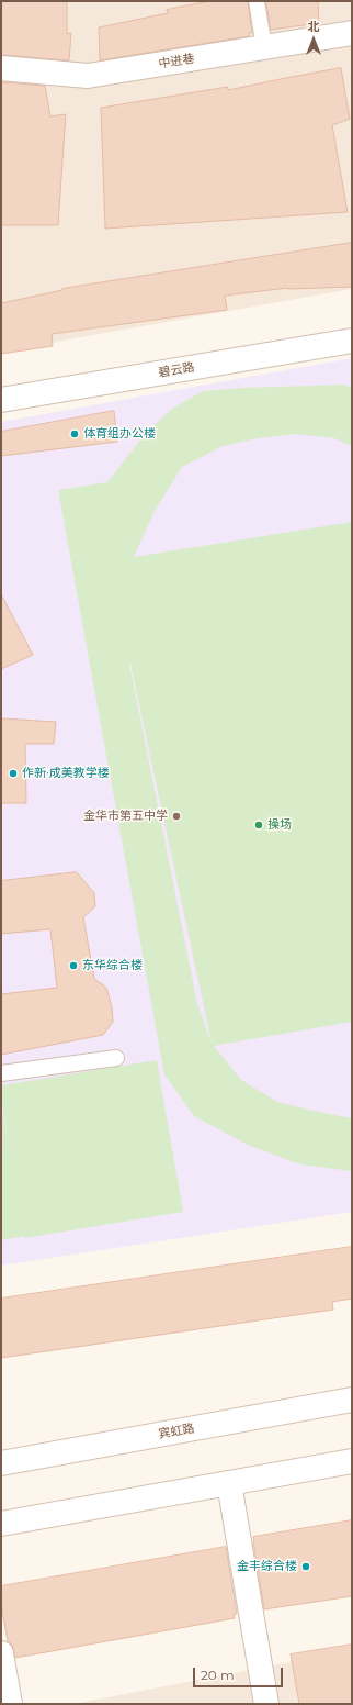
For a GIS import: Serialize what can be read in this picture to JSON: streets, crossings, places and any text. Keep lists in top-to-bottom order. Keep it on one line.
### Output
{"streets":{"street":["中进巷","碧云路","宾虹路"]},"places":["体育组办公楼","作新·成美教学楼","金华市第五中学","操场","东华综合楼","金丰综合楼"],"scale_bar":"20 m","north":"top"}
